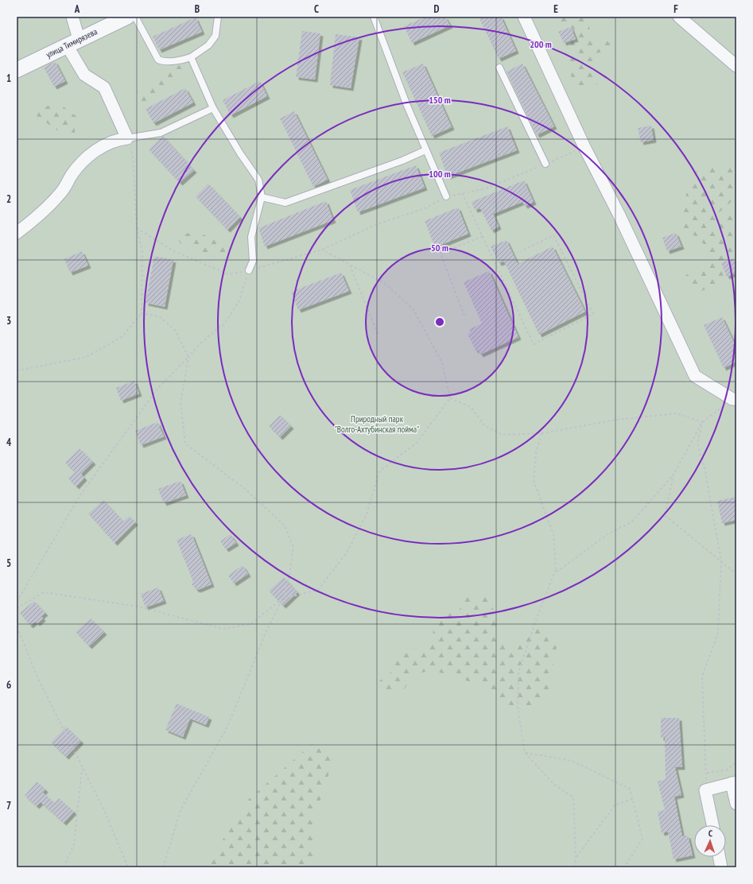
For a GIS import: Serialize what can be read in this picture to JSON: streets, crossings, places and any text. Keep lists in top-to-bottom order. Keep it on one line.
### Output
{"streets":{"street":["улица Тимирязева"]},"parks":["Природный парк \"Волго-Ахтубинская пойма\""],"north":"top","grid":{"columns":["A","B","C","D","E","F"],"rows":["1","2","3","4","5","6","7"]},"rings":["200 m","150 m","100 m","50 m"]}
